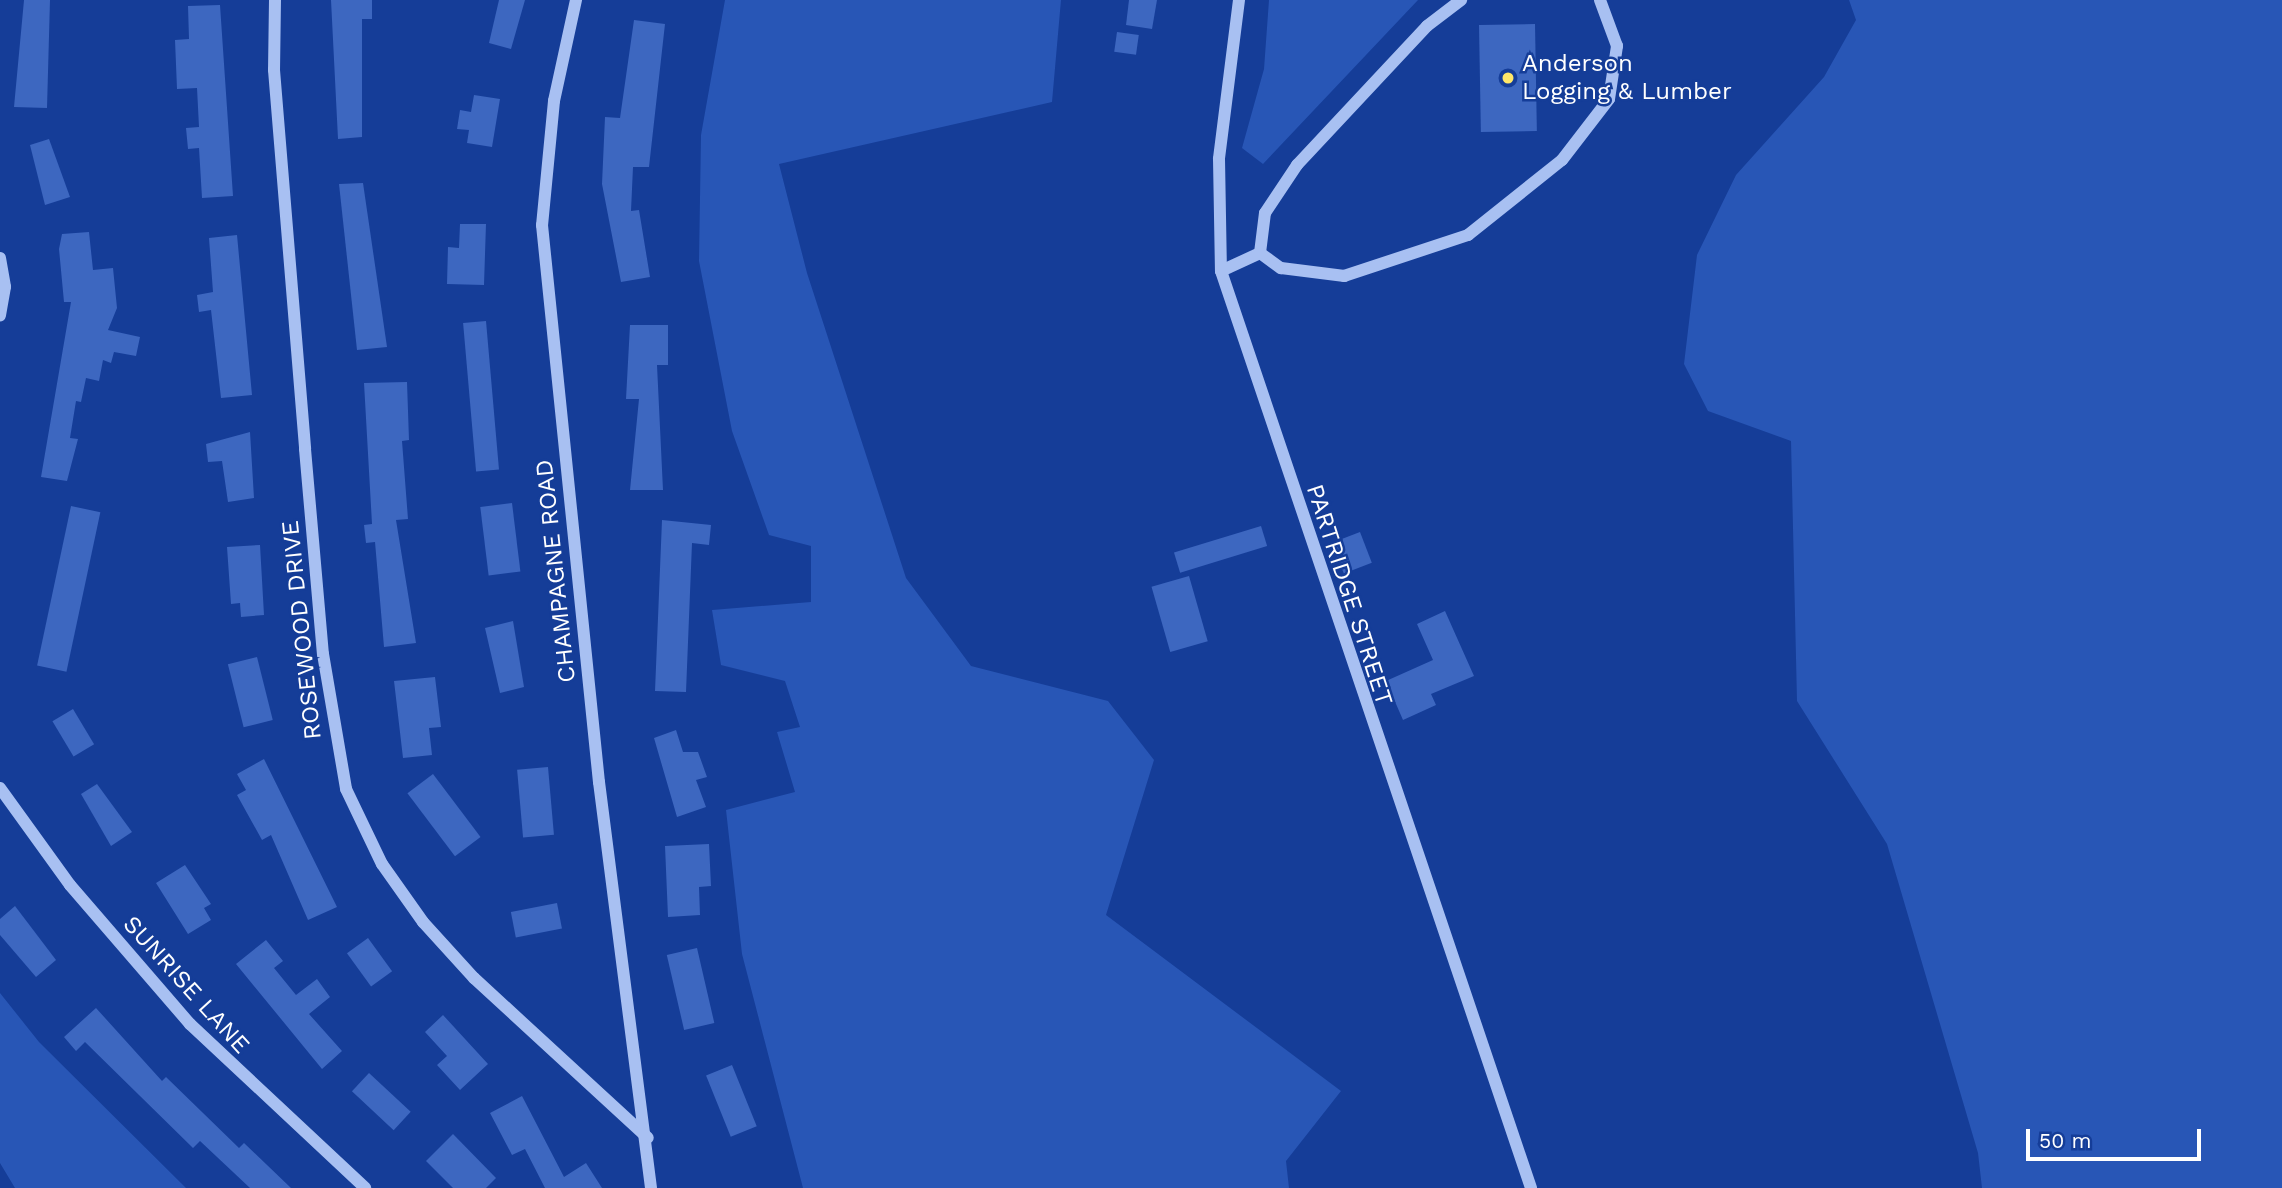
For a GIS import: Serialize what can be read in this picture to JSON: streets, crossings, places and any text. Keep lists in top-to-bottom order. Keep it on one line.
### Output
{"streets":{"street":["CHAMPAGNE ROAD","PARTRIDGE STREET","ROSEWOOD DRIVE","SUNRISE LANE"]},"crossings":[["CHAMPAGNE ROAD","ROSEWOOD DRIVE"]],"places":["Anderson Logging & Lumber"],"scale_bar":"50 m"}
